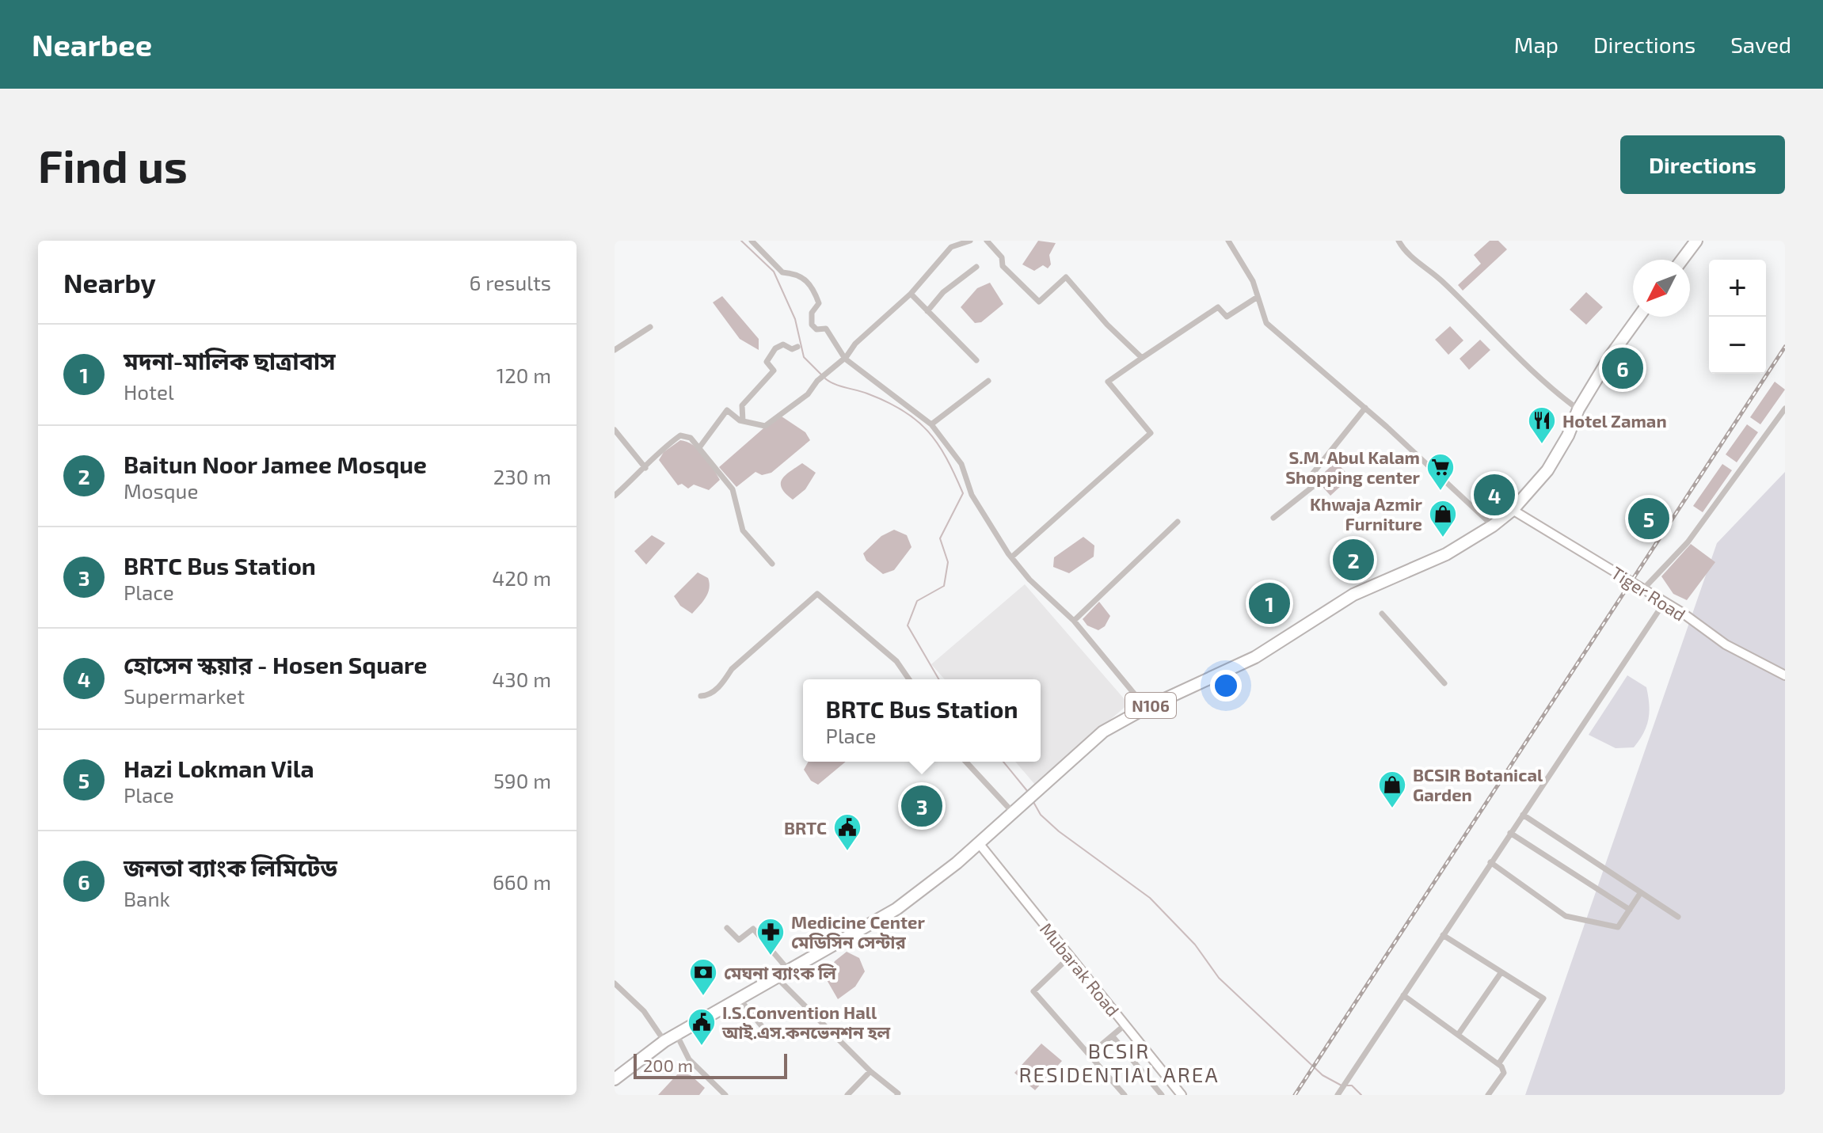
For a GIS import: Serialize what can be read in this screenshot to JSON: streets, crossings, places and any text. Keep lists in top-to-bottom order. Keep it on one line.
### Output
{"streets":{"highway":["N106"],"street":["Tiger Road","Mubarak Road"]},"crossings":[["Tiger Road","N106"],["N106","Mubarak Road"]],"districts":["BCSIR RESIDENTIAL AREA"],"places":{"restaurant":["Hotel Zaman"],"supermarket":["S.M. Abul Kalam Shopping center"],"shop":["Khwaja Azmir Furniture","BCSIR Botanical Garden"],"public building":["BRTC","I.S.Convention Hall আই.এস.কনভেনশন হল"],"pharmacy":["Medicine Center মেডিসিন সেন্টার"],"bank":["মেঘনা ব্যাংক লি"]},"scale_bar":"200 m","north":"bottom left","page":{"header":"Nearbee","nav":["Map","Directions","Saved"],"buttons":"Directions","title":"Find us","heading":["Nearby","6 results"],"map_buttons":["+","−"],"list":[{"mark":"1","name":"মদনা-মালিক ছাত্রাবাস","note":"Hotel","value":"120 m"},{"mark":"2","name":"Baitun Noor Jamee Mosque","note":"Mosque","value":"230 m"},{"mark":"3","name":"BRTC Bus Station","note":"Place","value":"420 m"},{"mark":"4","name":"হোসেন স্কয়ার - Hosen Square","note":"Supermarket","value":"430 m"},{"mark":"5","name":"Hazi Lokman Vila","note":"Place","value":"590 m"},{"mark":"6","name":"জনতা ব্যাংক লিমিটেড","note":"Bank","value":"660 m"}],"pins":["6","4","5","2","1","3"],"popup":["BRTC Bus Station","Place"],"scale":"200 m"}}
